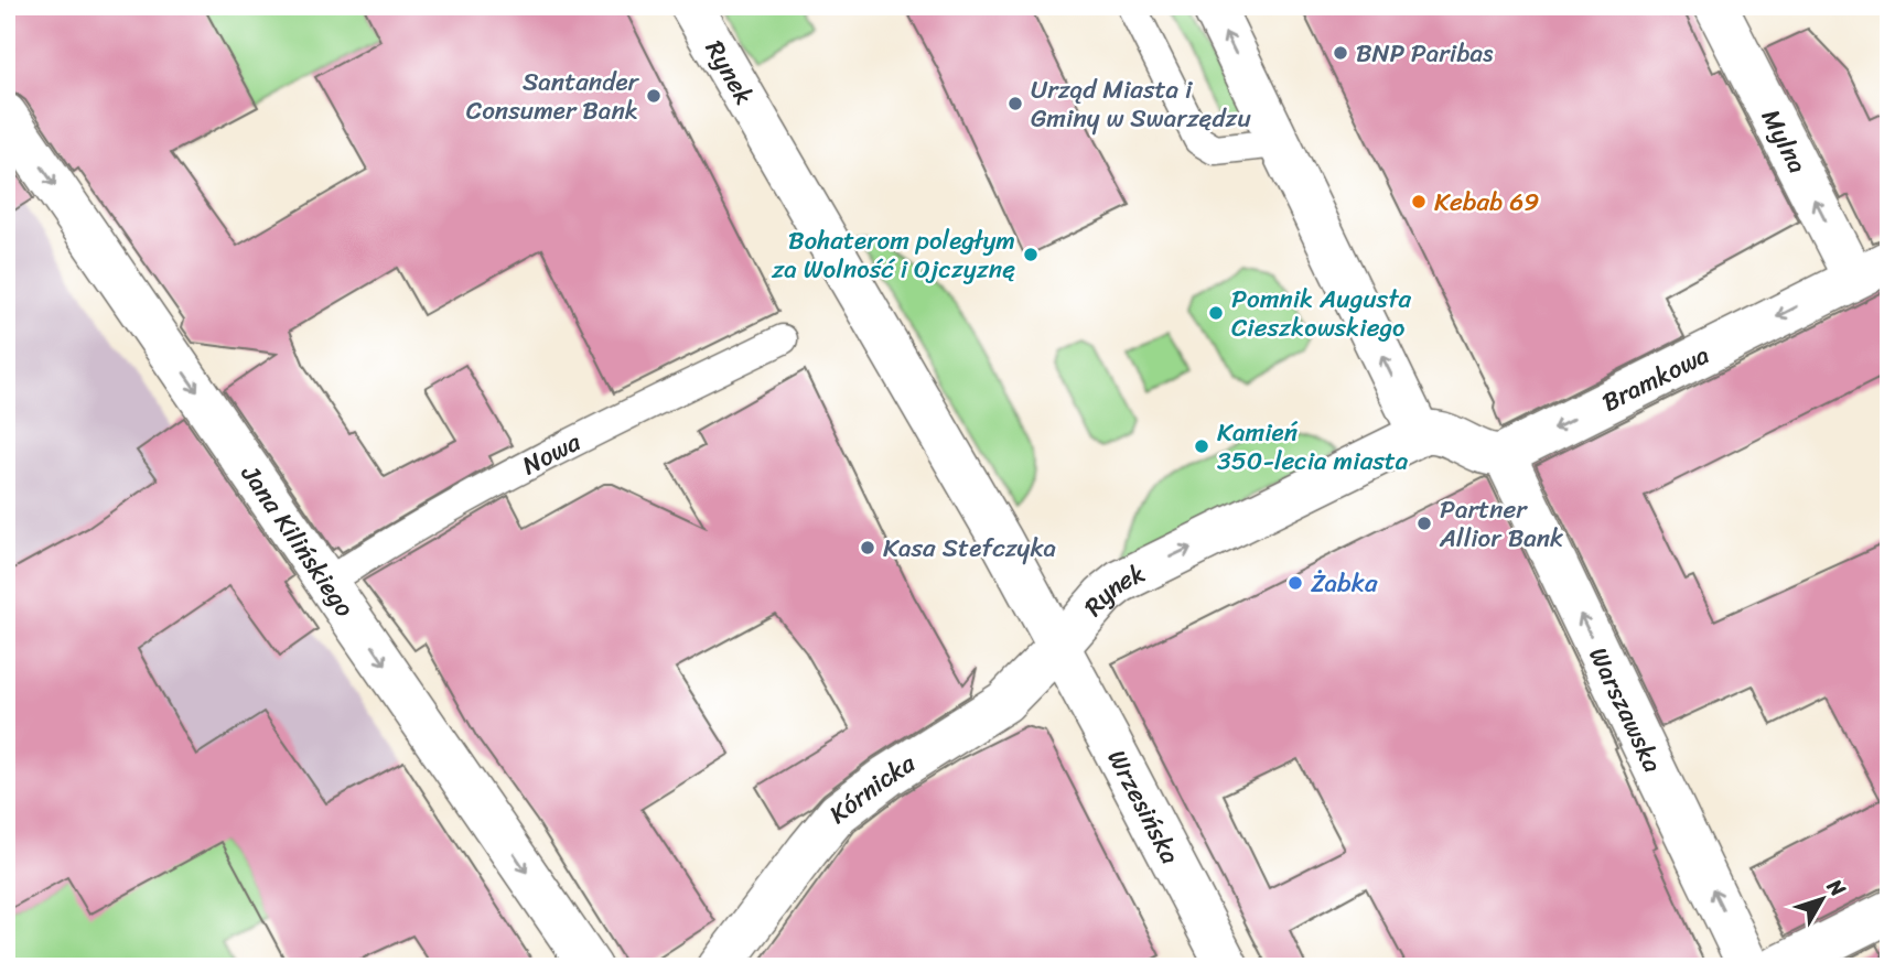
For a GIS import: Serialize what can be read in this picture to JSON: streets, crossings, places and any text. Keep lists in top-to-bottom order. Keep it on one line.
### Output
{"streets":{"street":["Rynek","Mylna","Bramkowa","Jana Kilińskiego","Warszawska","Kórnicka","Wrzesińska"],"lane":["Nowa"]},"crossings":[["Rynek","Kórnicka"],["Rynek","Wrzesińska"],["Mylna","Bramkowa"],["Bramkowa","Warszawska"],["Nowa","Jana Kilińskiego"],["Kórnicka","Wrzesińska"]],"one_way":["Rynek","Mylna","Bramkowa","Jana Kilińskiego","Warszawska"],"places":["BNP Paribas","Santander Consumer Bank","Urząd Miasta i Gminy w Swarzędzu","Kebab 69","Bohaterom poległym za Wolność i Ojczyznę","Pomnik Augusta Cieszkowskiego","Kamień 350-lecia miasta","Partner Allior Bank","Kasa Stefczyka","Żabka"],"north":"top right"}
